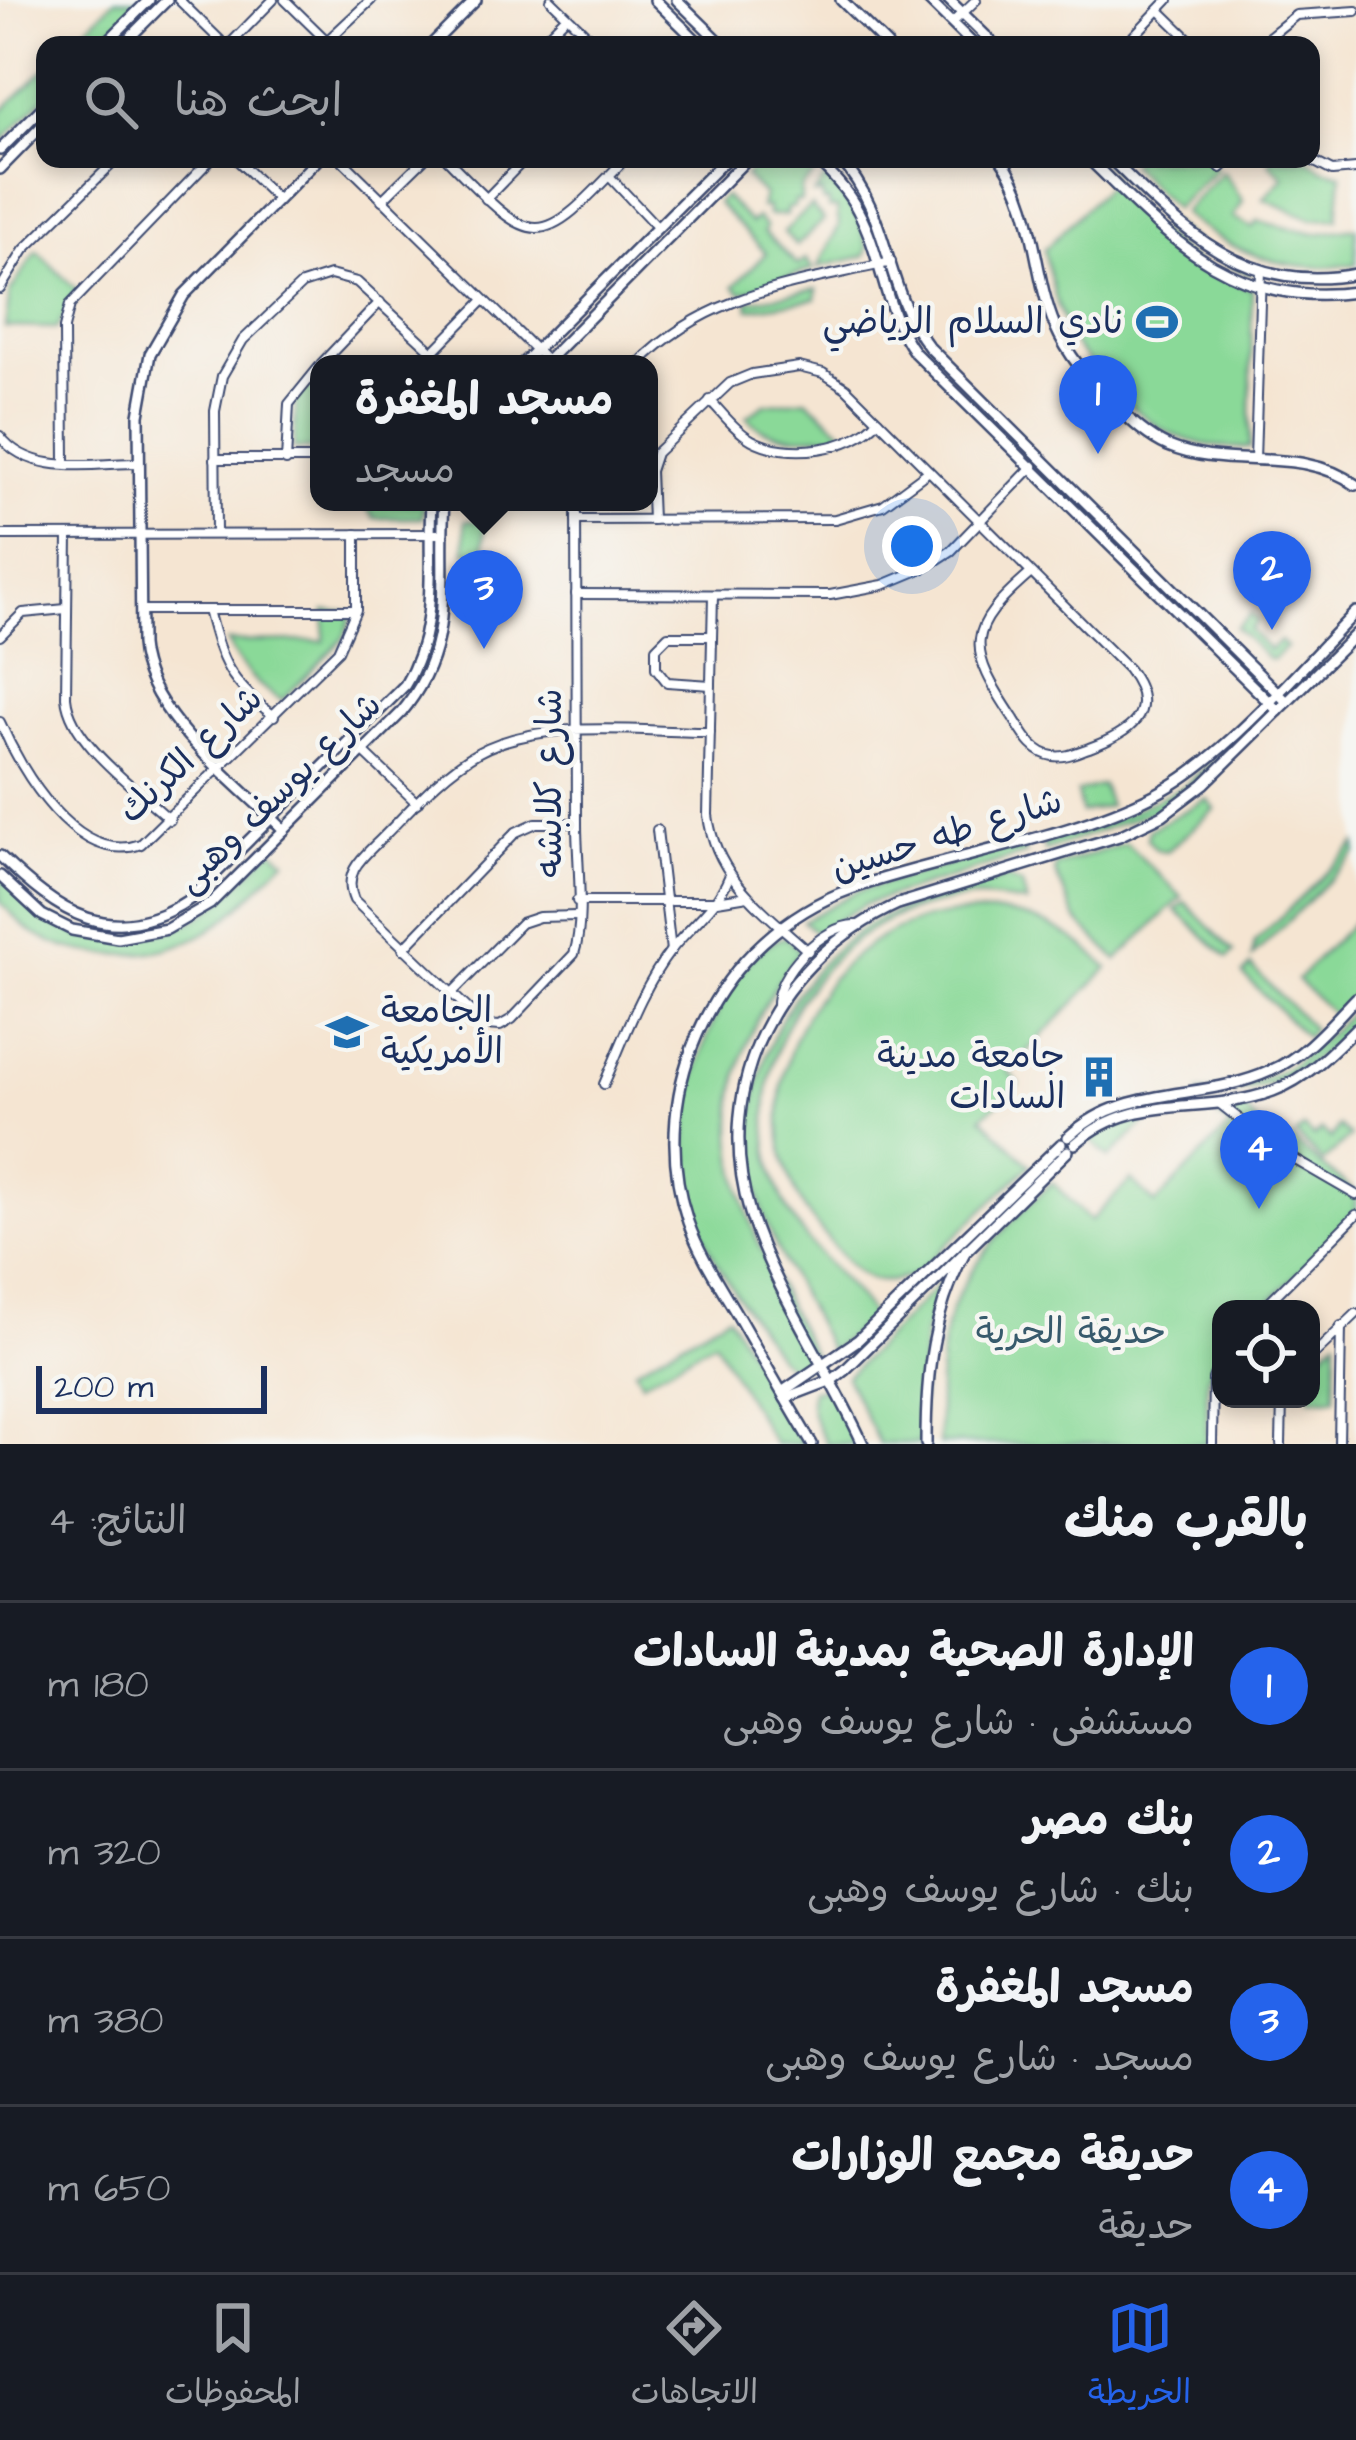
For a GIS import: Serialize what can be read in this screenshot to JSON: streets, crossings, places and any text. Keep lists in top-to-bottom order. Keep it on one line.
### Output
{"streets":{"street":["شارع الكرنك","شارع كلابشه","شارع يوسف وهبى","شارع طه حسين"]},"parks":["حديقة الحرية"],"places":{"sports":["نادي السلام الرياضي"],"school or university":["الجامعة الأمريكية"],"building":["جامعة مدينة السادات"]},"scale_bar":"200 m","page":{"search":"ابحث هنا","pins":["1","2","3","4"],"popup":["مسجد المغفرة","مسجد"],"scale":"200 m","heading":["بالقرب منك","النتائج: 4"],"list":[{"mark":"1","name":"الإدارة الصحية بمدينة السادات","note":"مستشفى · شارع يوسف وهبى","value":"180 m"},{"mark":"2","name":"بنك مصر","note":"بنك · شارع يوسف وهبى","value":"320 m"},{"mark":"3","name":"مسجد المغفرة","note":"مسجد · شارع يوسف وهبى","value":"380 m"},{"mark":"4","name":"حديقة مجمع الوزارات","note":"حديقة","value":"650 m"}],"nav":["الخريطة","الاتجاهات","المحفوظات"]}}
